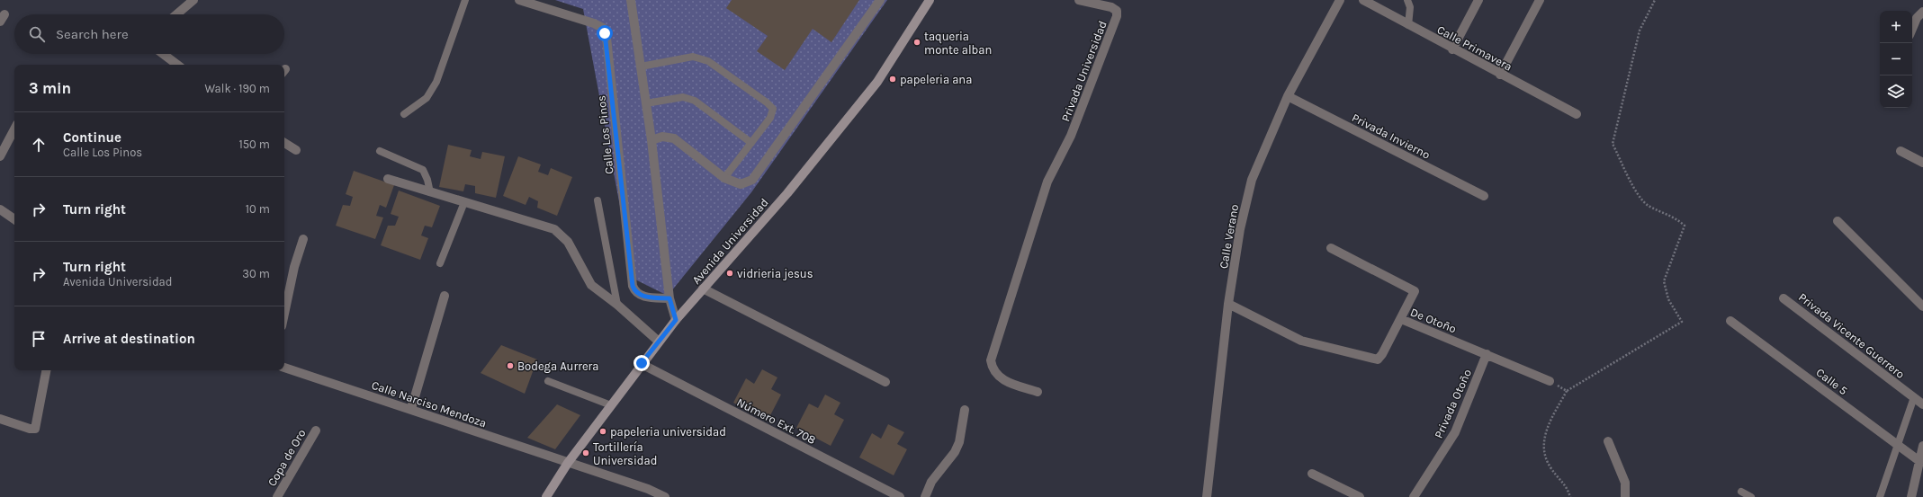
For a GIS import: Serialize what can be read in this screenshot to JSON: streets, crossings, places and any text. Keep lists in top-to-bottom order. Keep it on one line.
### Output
{"streets":{"street":["Calle Primavera","Privada Universidad","Calle Los Pinos","Privada Invierno","Calle Verano","Avenida Universidad","De Otoño","Privada Vicente Guerrero","Calle 5","Calle Narciso Mendoza","Privada Otoño","Número Ext. 708","Copa de Oro"]},"crossings":[["Privada Invierno","Calle Verano"],["Calle Verano","De Otoño"],["Avenida Universidad","Calle Narciso Mendoza"],["Avenida Universidad","Número Ext. 708"],["De Otoño","Privada Otoño"]],"places":["taqueria monte alban","papeleria ana","vidrieria jesus","Bodega Aurrera","papeleria universidad","Tortillería Universidad"],"page":{"map_buttons":["+","−"],"search":"Search here","heading":["3 min","Walk · 190 m"],"list":[["Continue","Calle Los Pinos","150 m"],["Turn right","10 m"],["Turn right","Avenida Universidad","30 m"],"Arrive at destination"]}}
